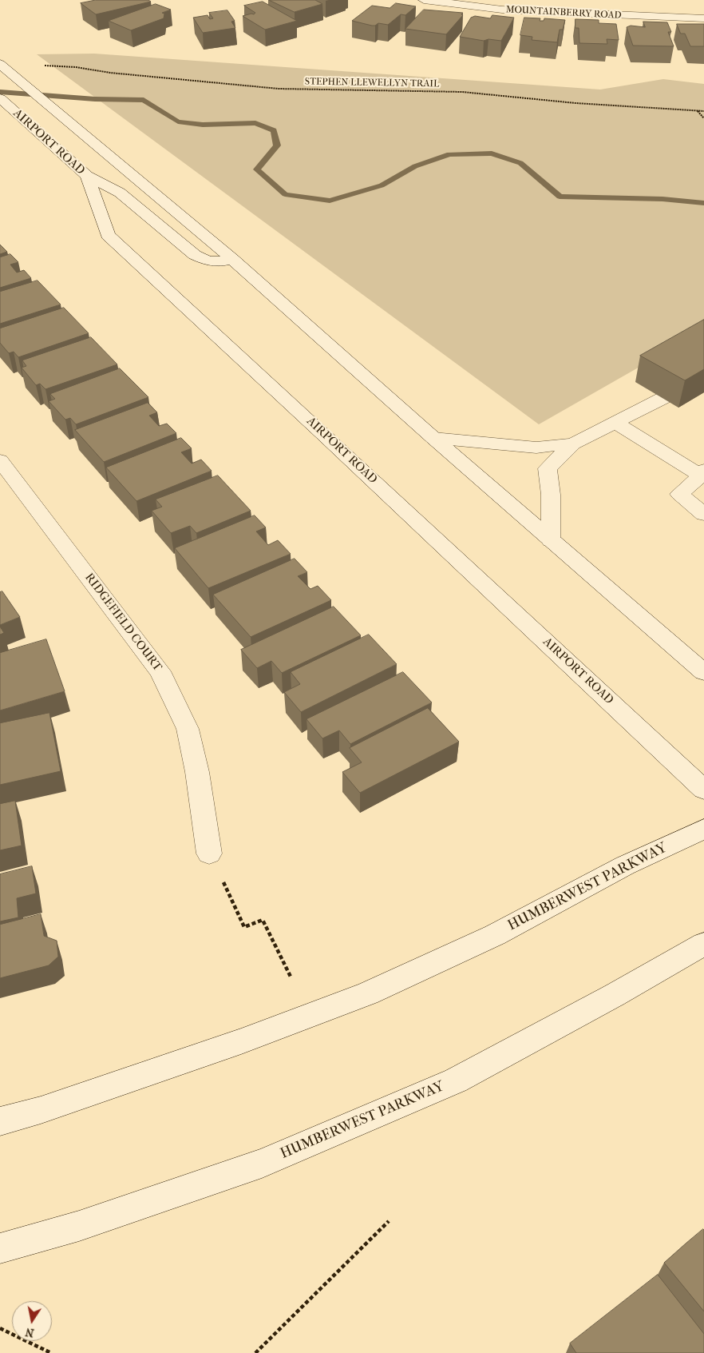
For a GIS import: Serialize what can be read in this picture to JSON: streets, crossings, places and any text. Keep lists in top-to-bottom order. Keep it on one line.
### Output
{"streets":{"main road":["MOUNTAINBERRY ROAD","AIRPORT ROAD","RIDGEFIELD COURT","HUMBERWEST PARKWAY"],"path":["STEPHEN LLEWELLYN TRAIL"]},"north":"bottom"}
